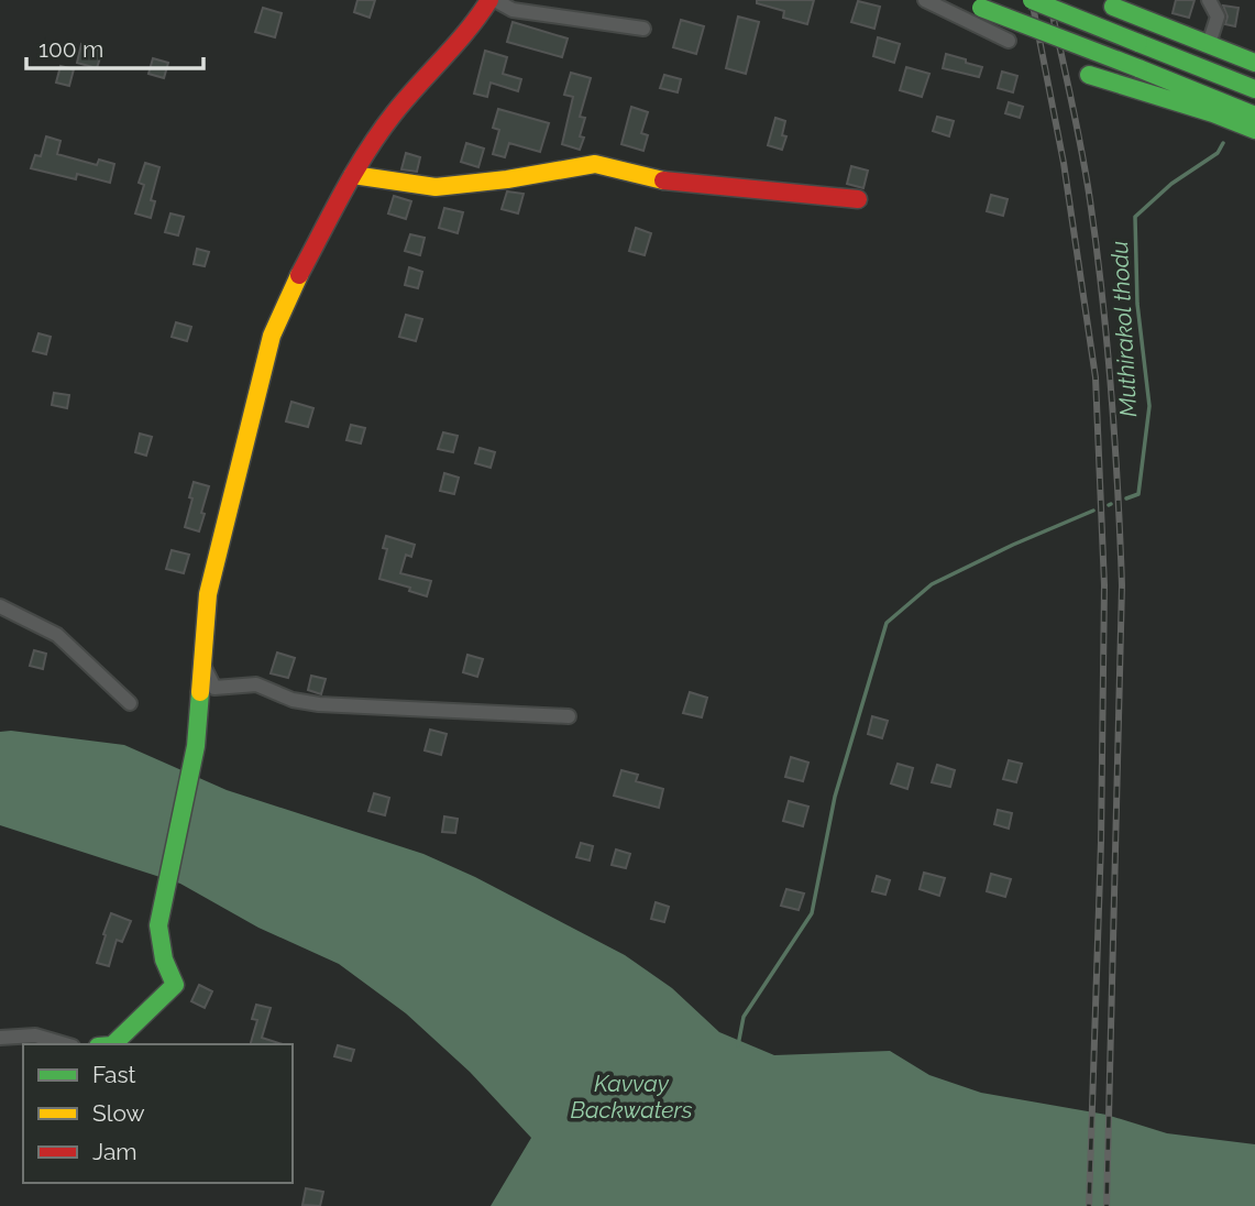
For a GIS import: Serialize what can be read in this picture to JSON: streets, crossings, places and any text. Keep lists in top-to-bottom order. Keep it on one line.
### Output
{"water":["Muthirakol thodu","Kavvay Backwaters"],"legend":["Fast","Slow","Jam"],"scale_bar":"100 m"}
